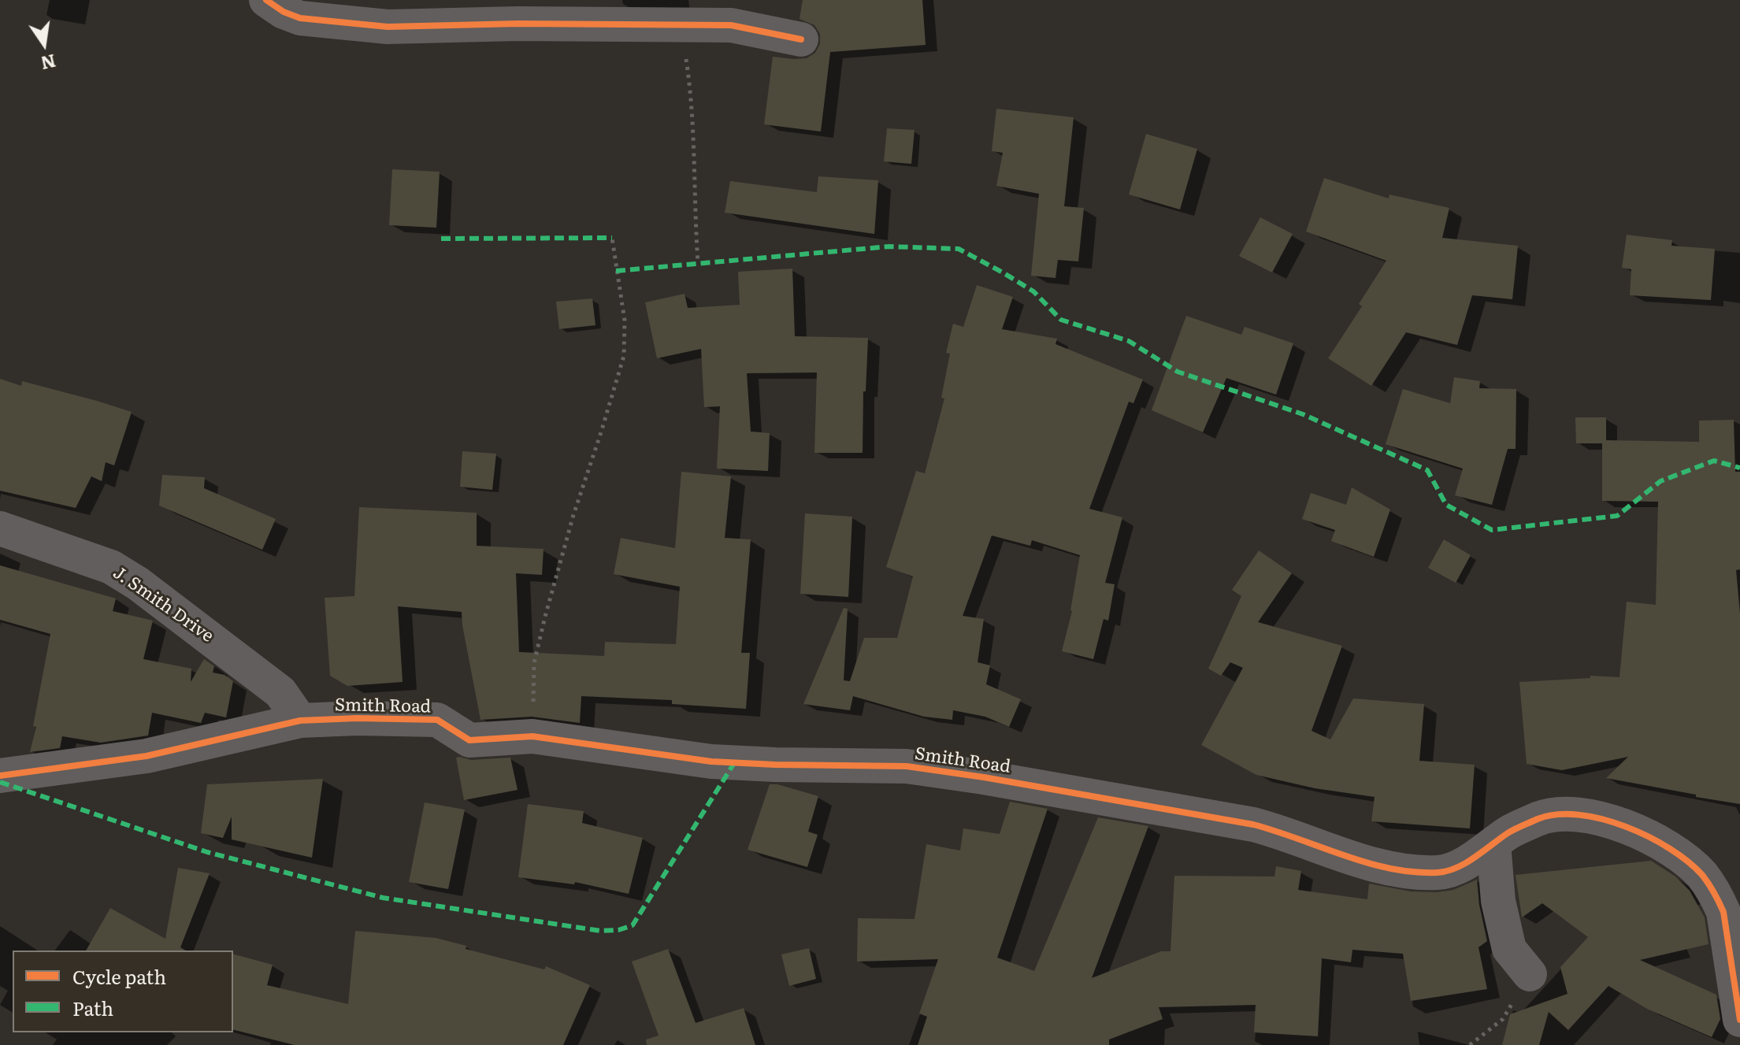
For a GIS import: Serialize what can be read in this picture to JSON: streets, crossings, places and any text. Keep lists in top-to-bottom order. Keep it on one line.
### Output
{"streets":{"street":["J. Smith Drive","Smith Road"]},"crossings":[["J. Smith Drive","Smith Road"]],"legend":["Cycle path","Path"],"north":"bottom"}
